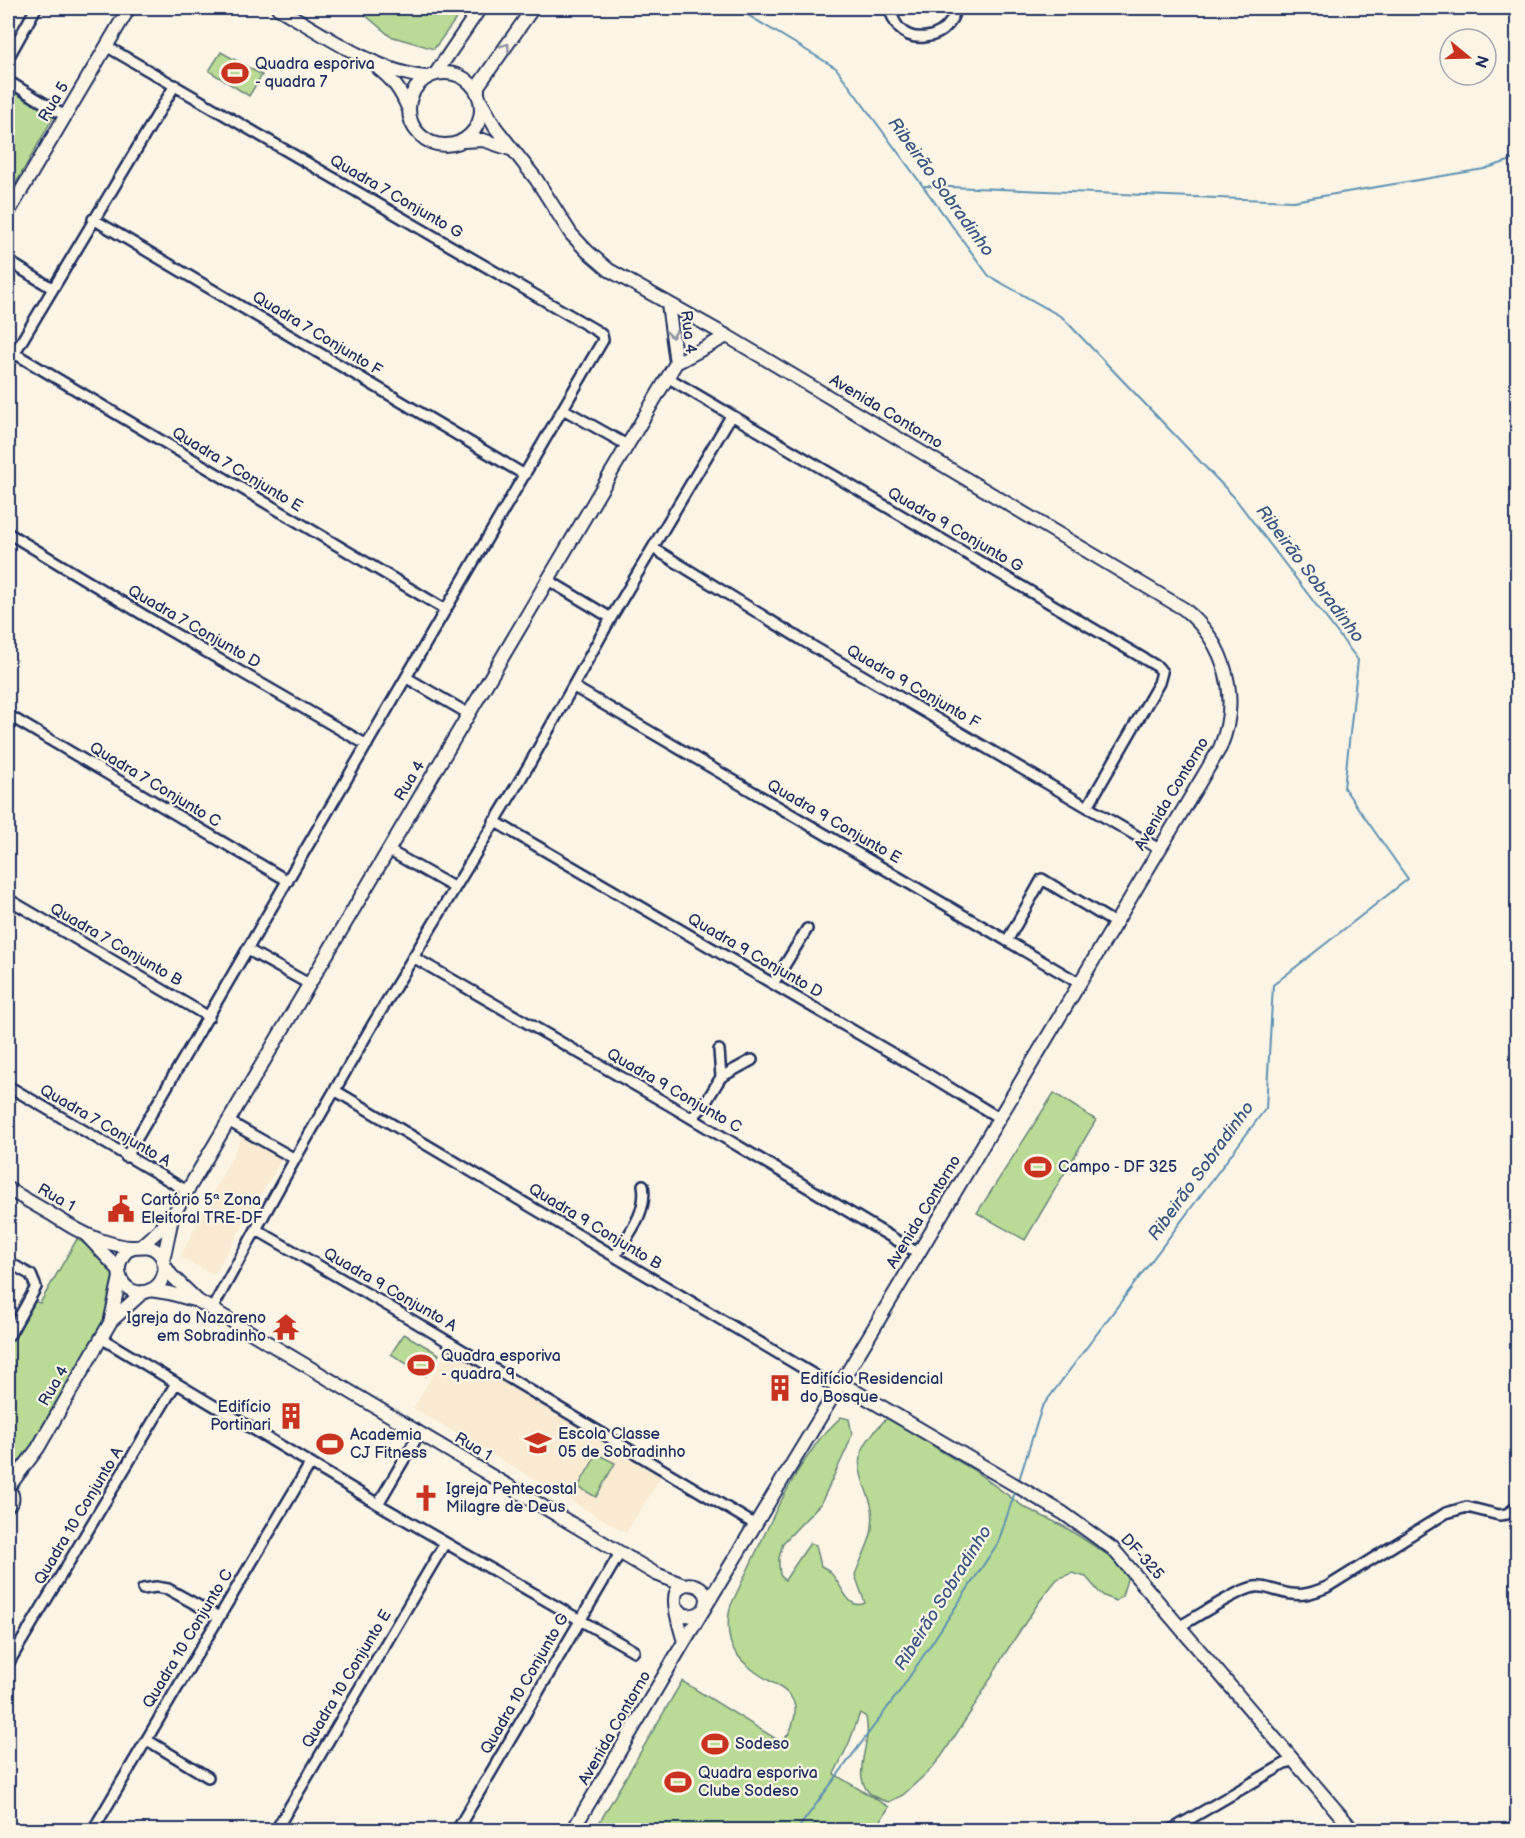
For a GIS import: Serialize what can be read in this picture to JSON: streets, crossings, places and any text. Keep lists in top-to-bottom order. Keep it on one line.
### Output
{"streets":{"street":["Rua 5","Quadra 7 Conjunto G","Rua 4","Quadra 7 Conjunto F","Avenida Contorno","Quadra 7 Conjunto E","Quadra 9 Conjunto G","Quadra 7 Conjunto D","Quadra 9 Conjunto F","Quadra 7 Conjunto C","Quadra 9 Conjunto E","Quadra 7 Conjunto B","Quadra 9 Conjunto D","Quadra 9 Conjunto C","Quadra 7 Conjunto A","Rua 1","Quadra 9 Conjunto B","Quadra 9 Conjunto A","Quadra 10 Conjunto A","DF-325","Quadra 10 Conjunto C","Quadra 10 Conjunto E","Quadra 10 Conjunto G"]},"crossings":[["Rua 5","Quadra 7 Conjunto G"],["Rua 4","Avenida Contorno"],["Rua 4","Quadra 9 Conjunto G"],["Rua 4","Quadra 7 Conjunto A"],["Avenida Contorno","Quadra 9 Conjunto F"],["Avenida Contorno","Quadra 9 Conjunto E"],["Avenida Contorno","Quadra 9 Conjunto D"],["Avenida Contorno","Quadra 9 Conjunto C"],["Avenida Contorno","Rua 1"],["Avenida Contorno","Quadra 9 Conjunto B"],["Avenida Contorno","Quadra 9 Conjunto A"],["Avenida Contorno","DF-325"],["Quadra 9 Conjunto G","Quadra 9 Conjunto F"],["Rua 1","Quadra 10 Conjunto G"],["Quadra 9 Conjunto B","DF-325"]],"water":["Ribeirão Sobradinho"],"places":{"sports":["Quadra esporiva - quadra 7","Campo - DF 325","Quadra esporiva - quadra 9","Academia CJ Fitness","Sodeso","Quadra esporiva Clube Sodeso"],"public building":["Cartório 5ª Zona Eleitoral TRE-DF"],"temple":["Igreja do Nazareno em Sobradinho"],"building":["Edifício Residencial do Bosque","Edifício Portinari"],"school or university":["Escola Classe 05 de Sobradinho"],"church":["Igreja Pentecostal Milagre de Deus"]},"north":"right"}
